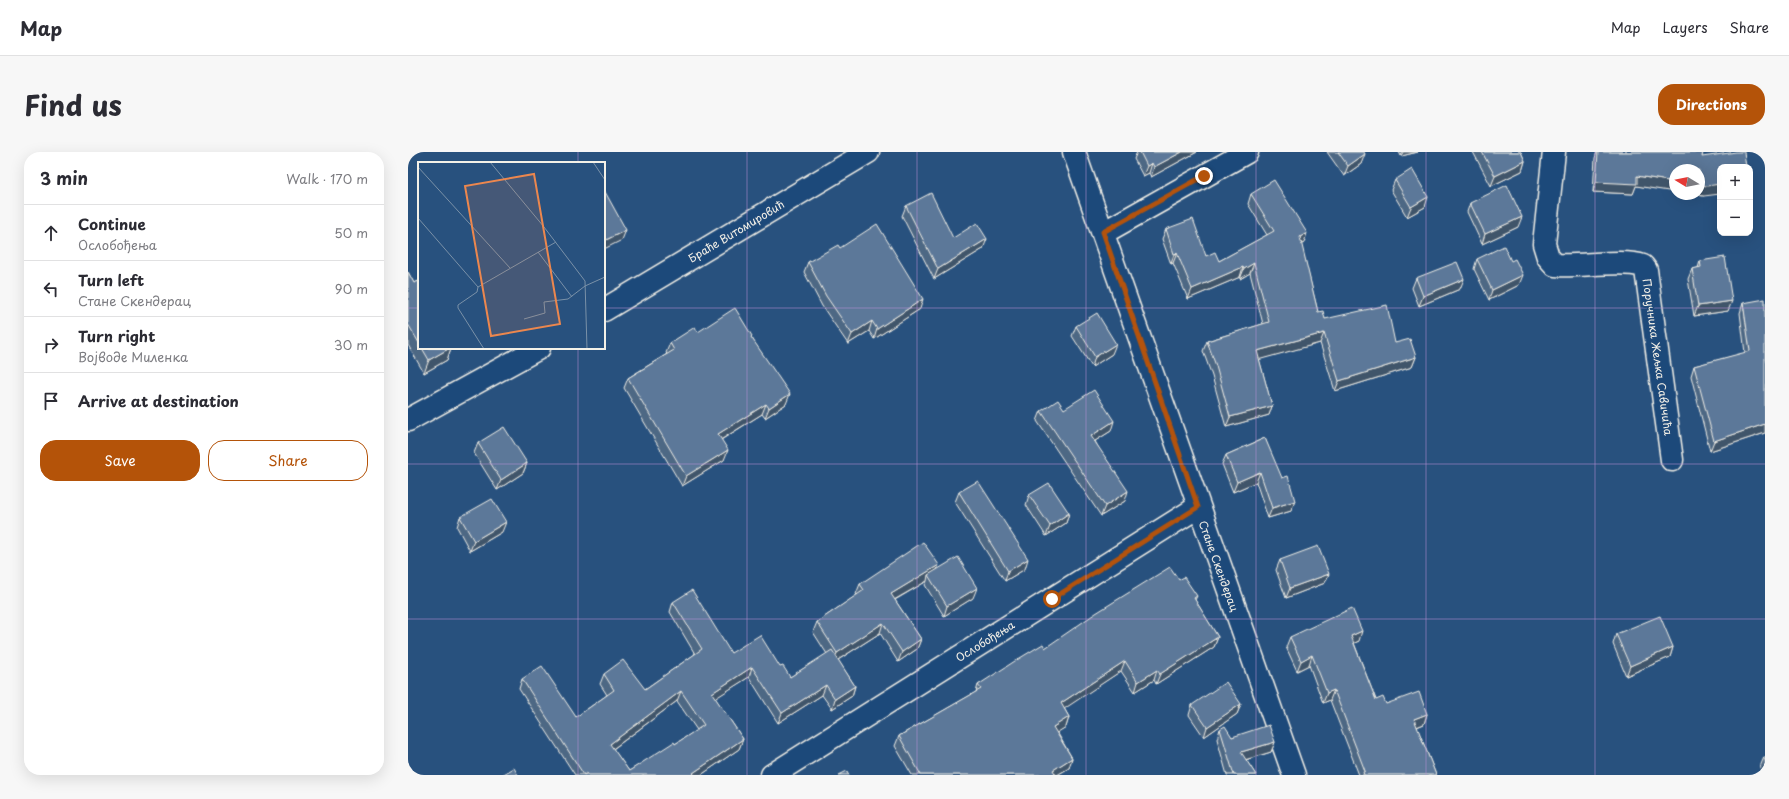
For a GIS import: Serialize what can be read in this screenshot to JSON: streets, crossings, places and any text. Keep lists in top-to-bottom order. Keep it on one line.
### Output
{"streets":{"street":["Браће Витомировић","Поручника Жељка Савичића","Стане Скендерац","Ослобођења"]},"crossings":[["Стане Скендерац","Ослобођења"]],"north":"left","page":{"header":"Map","nav":["Map","Layers","Share"],"title":"Find us","buttons":["Directions",["Save","Share"]],"heading":["3 min","Walk · 170 m"],"map_buttons":["+","−"],"list":[["Continue","Ослобођења","50 m"],["Turn left","Стане Скендерац","90 m"],["Turn right","Војводе Миленка","30 m"],"Arrive at destination"]}}
